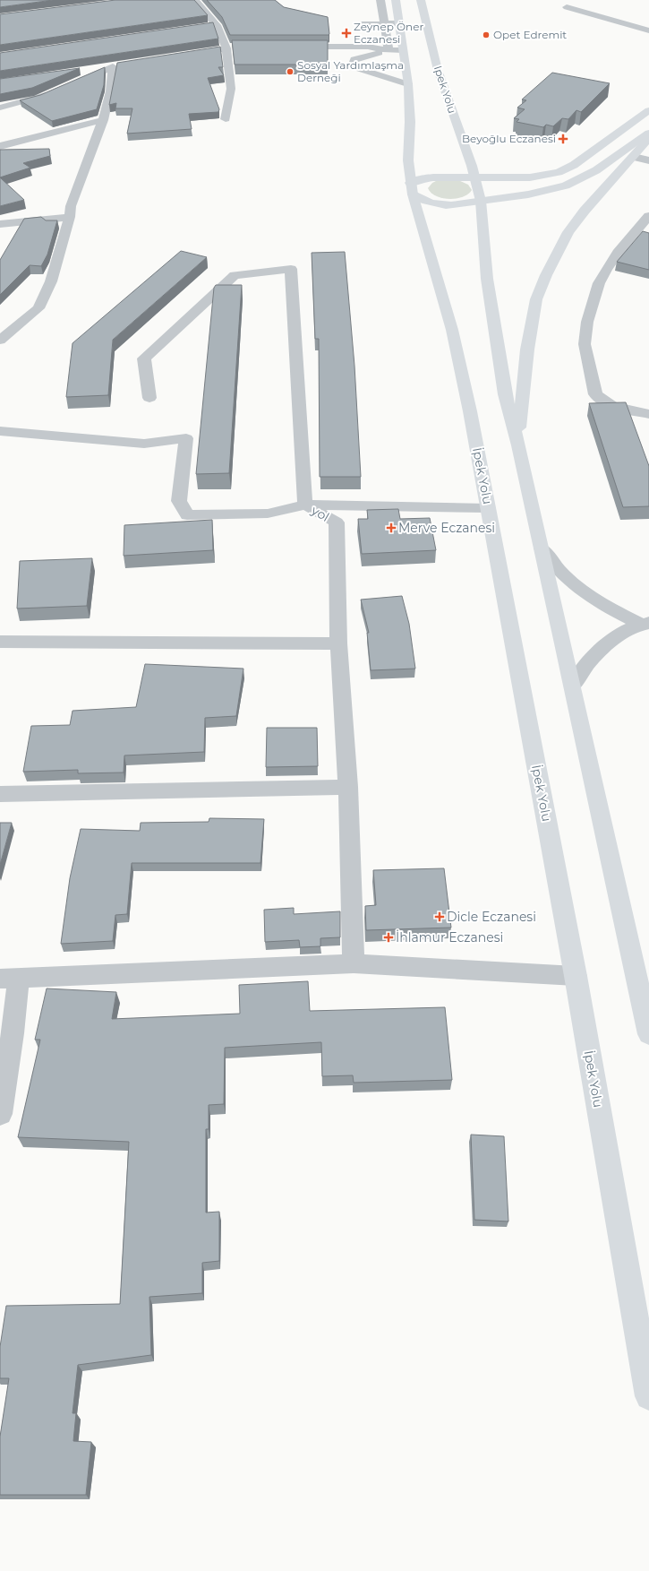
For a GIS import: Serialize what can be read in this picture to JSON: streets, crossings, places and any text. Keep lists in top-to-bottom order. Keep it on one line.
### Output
{"streets":{"main road":["Ipek Yolu","İpek Yolu"],"street":["yol"]},"places":{"health":["Zeynep Öner Eczanesi","Beyoğlu Eczanesi","Merve Eczanesi","Dicle Eczanesi","İhlamur Eczanesi"],"other":["Opet Edremit","Sosyal Yardımlaşma Derneği"]}}
